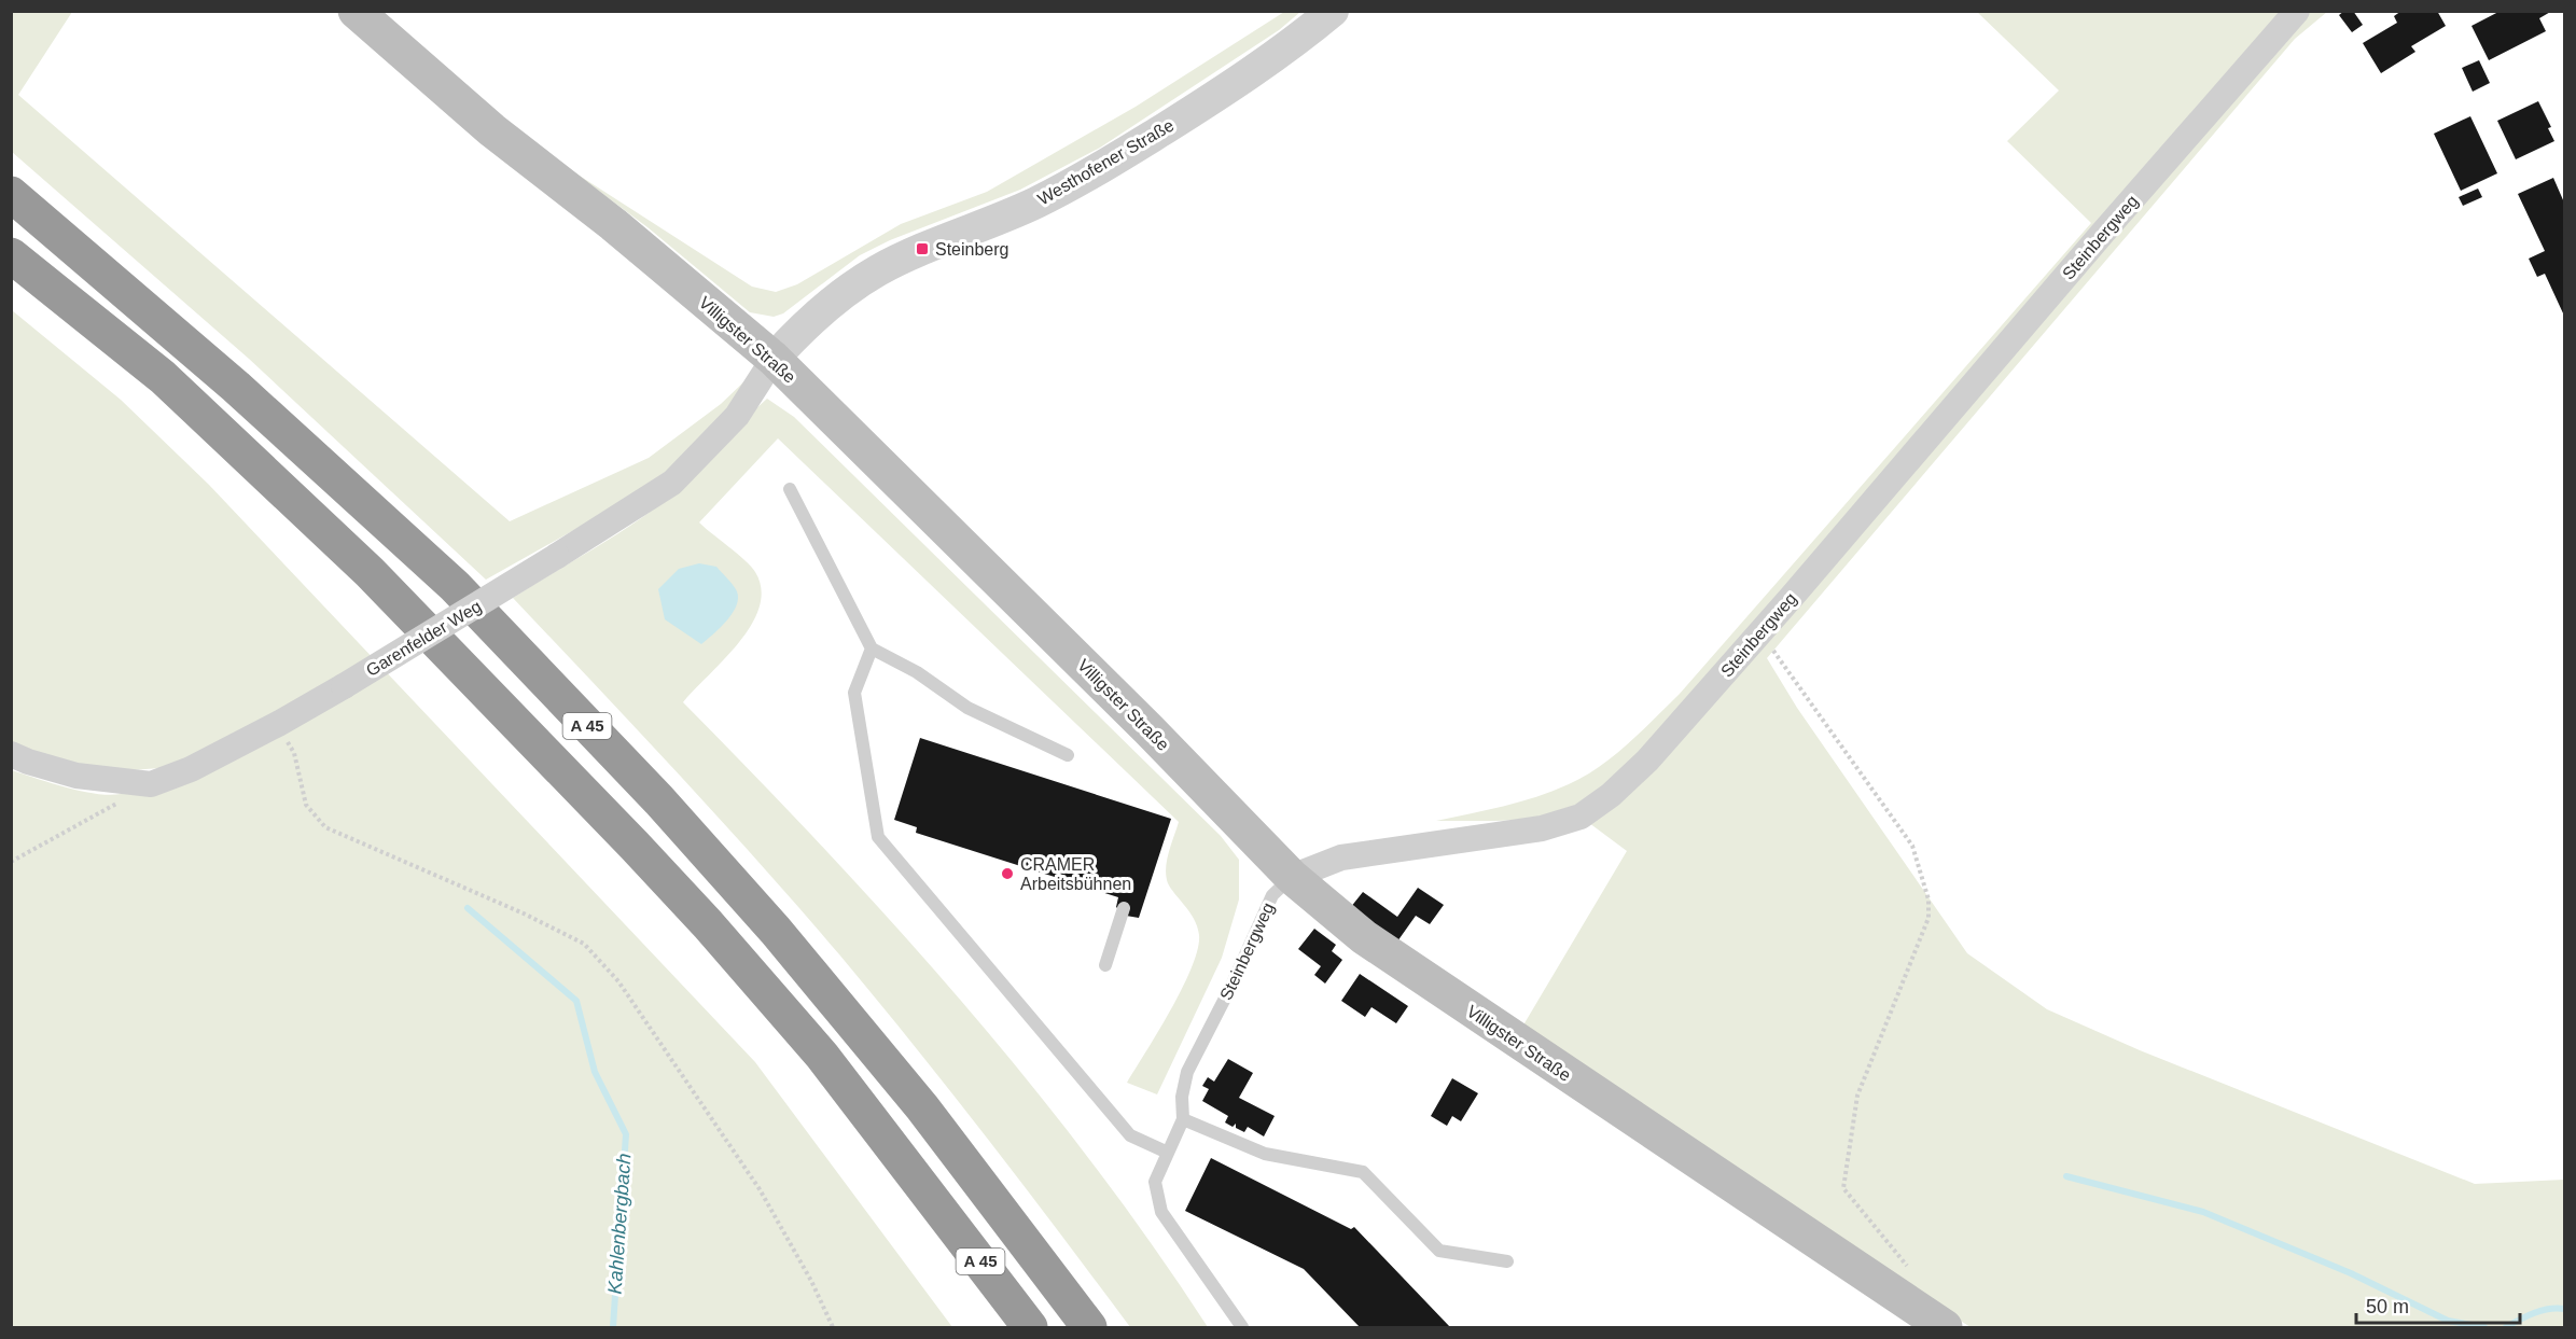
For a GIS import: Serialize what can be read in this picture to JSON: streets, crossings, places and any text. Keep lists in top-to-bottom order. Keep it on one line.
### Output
{"streets":{"highway":["A 45"],"main road":["Villigster Straße"],"street":["Westhofener Straße","Steinbergweg","Garenfelder Weg"]},"crossings":[["Westhofener Straße","Villigster Straße"],["Westhofener Straße","Garenfelder Weg"],["Steinbergweg","Villigster Straße"],["Villigster Straße","Garenfelder Weg"]],"water":["Kahlenbergbach"],"places":{"transit":["Steinberg"],"other":["CRAMER Arbeitsbühnen"]},"scale_bar":"50 m"}
